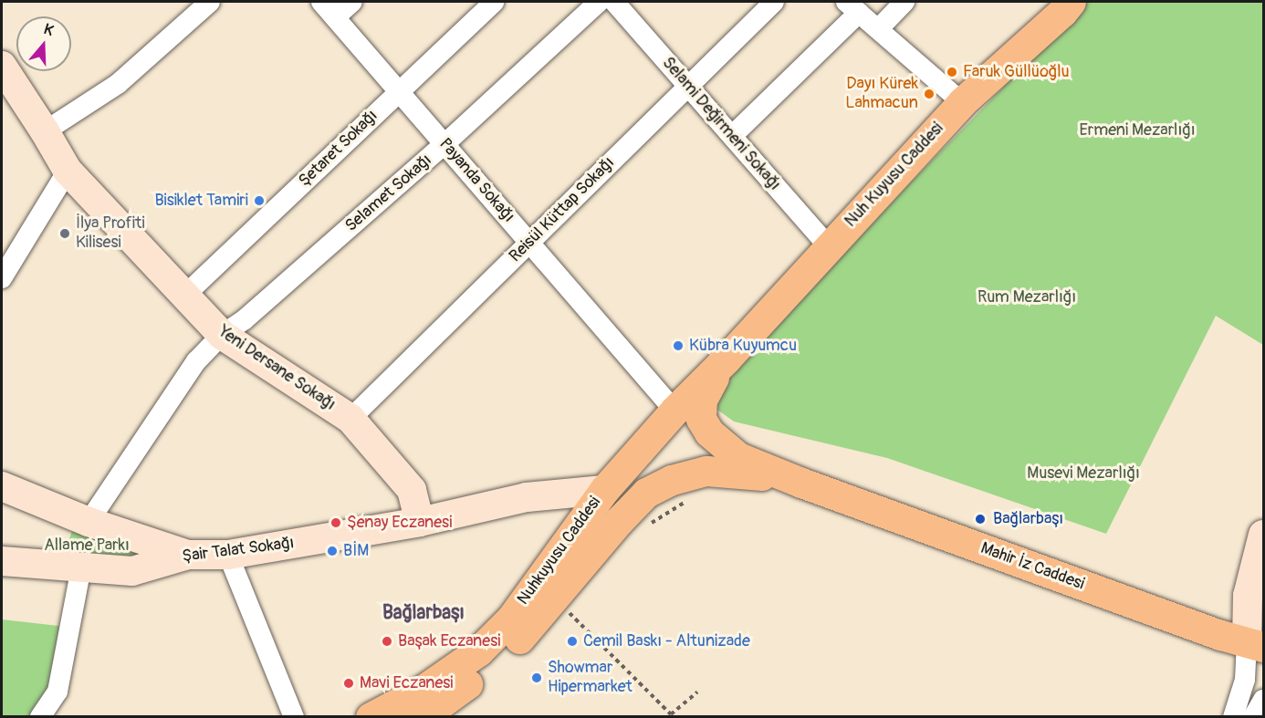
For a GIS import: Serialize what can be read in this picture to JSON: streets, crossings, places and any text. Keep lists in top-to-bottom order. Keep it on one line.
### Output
{"streets":{"main road":["Nuh Kuyusu Caddesi","Nuhkuyusu Caddesi","Mahir İz Caddesi"],"street":["Selami Değirmeni Sokağı","Şetaret Sokağı","Payanda Sokağı","Selamet Sokağı","Reisül Küttap Sokağı","Yeni Dersane Sokağı","Şair Talat Sokağı"]},"crossings":[["Selami Değirmeni Sokağı","Nuh Kuyusu Caddesi"],["Selami Değirmeni Sokağı","Reisül Küttap Sokağı"],["Şetaret Sokağı","Payanda Sokağı"],["Şetaret Sokağı","Yeni Dersane Sokağı"],["Nuh Kuyusu Caddesi","Nuhkuyusu Caddesi"],["Payanda Sokağı","Selamet Sokağı"],["Payanda Sokağı","Reisül Küttap Sokağı"],["Payanda Sokağı","Nuhkuyusu Caddesi"],["Selamet Sokağı","Yeni Dersane Sokağı"],["Reisül Küttap Sokağı","Yeni Dersane Sokağı"],["Yeni Dersane Sokağı","Şair Talat Sokağı"],["Şair Talat Sokağı","Nuhkuyusu Caddesi"],["Nuhkuyusu Caddesi","Mahir İz Caddesi"]],"districts":["Bağlarbaşı"],"parks":["Ermeni Mezarlığı","Rum Mezarlığı","Musevi Mezarlığı","Allame Parkı"],"places":["Faruk Güllüoğlu","Dayı Kürek Lahmacun","Bisiklet Tamiri","İlya Profiti Kilisesi","Kübra Kuyumcu","Bağlarbaşı","Şenay Eczanesi","BİM","Başak Eczanesi","Cemil Baskı - Altunizade","Showmar Hipermarket","Mavi Eczanesi"],"north":"top"}
